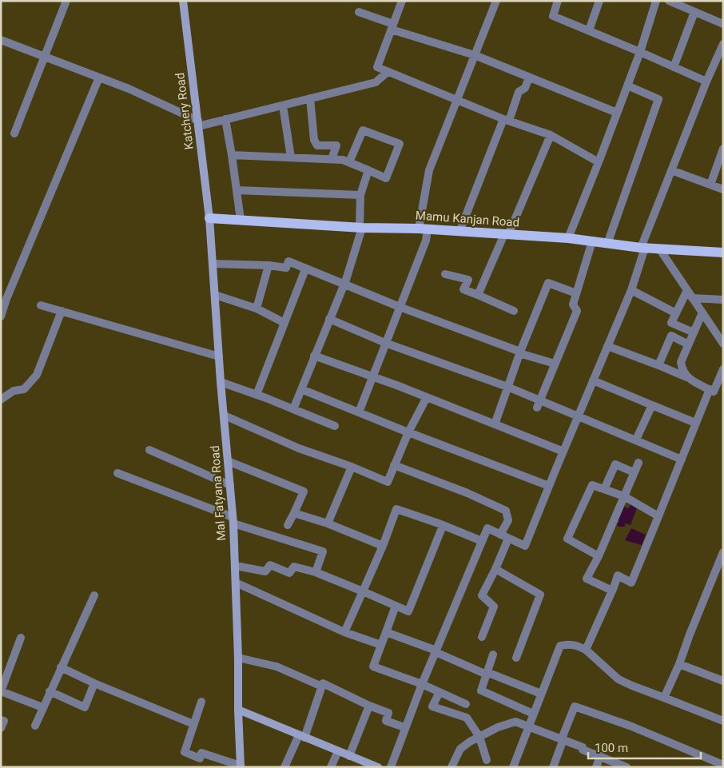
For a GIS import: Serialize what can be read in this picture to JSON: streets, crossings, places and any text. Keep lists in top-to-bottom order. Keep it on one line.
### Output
{"streets":{"main road":["Katchery Road","Mamu Kanjan Road","Mal Fatyana Road"]},"crossings":[["Katchery Road","Mamu Kanjan Road"],["Katchery Road","Mal Fatyana Road"],["Mamu Kanjan Road","Mal Fatyana Road"]],"scale_bar":"100 m"}
